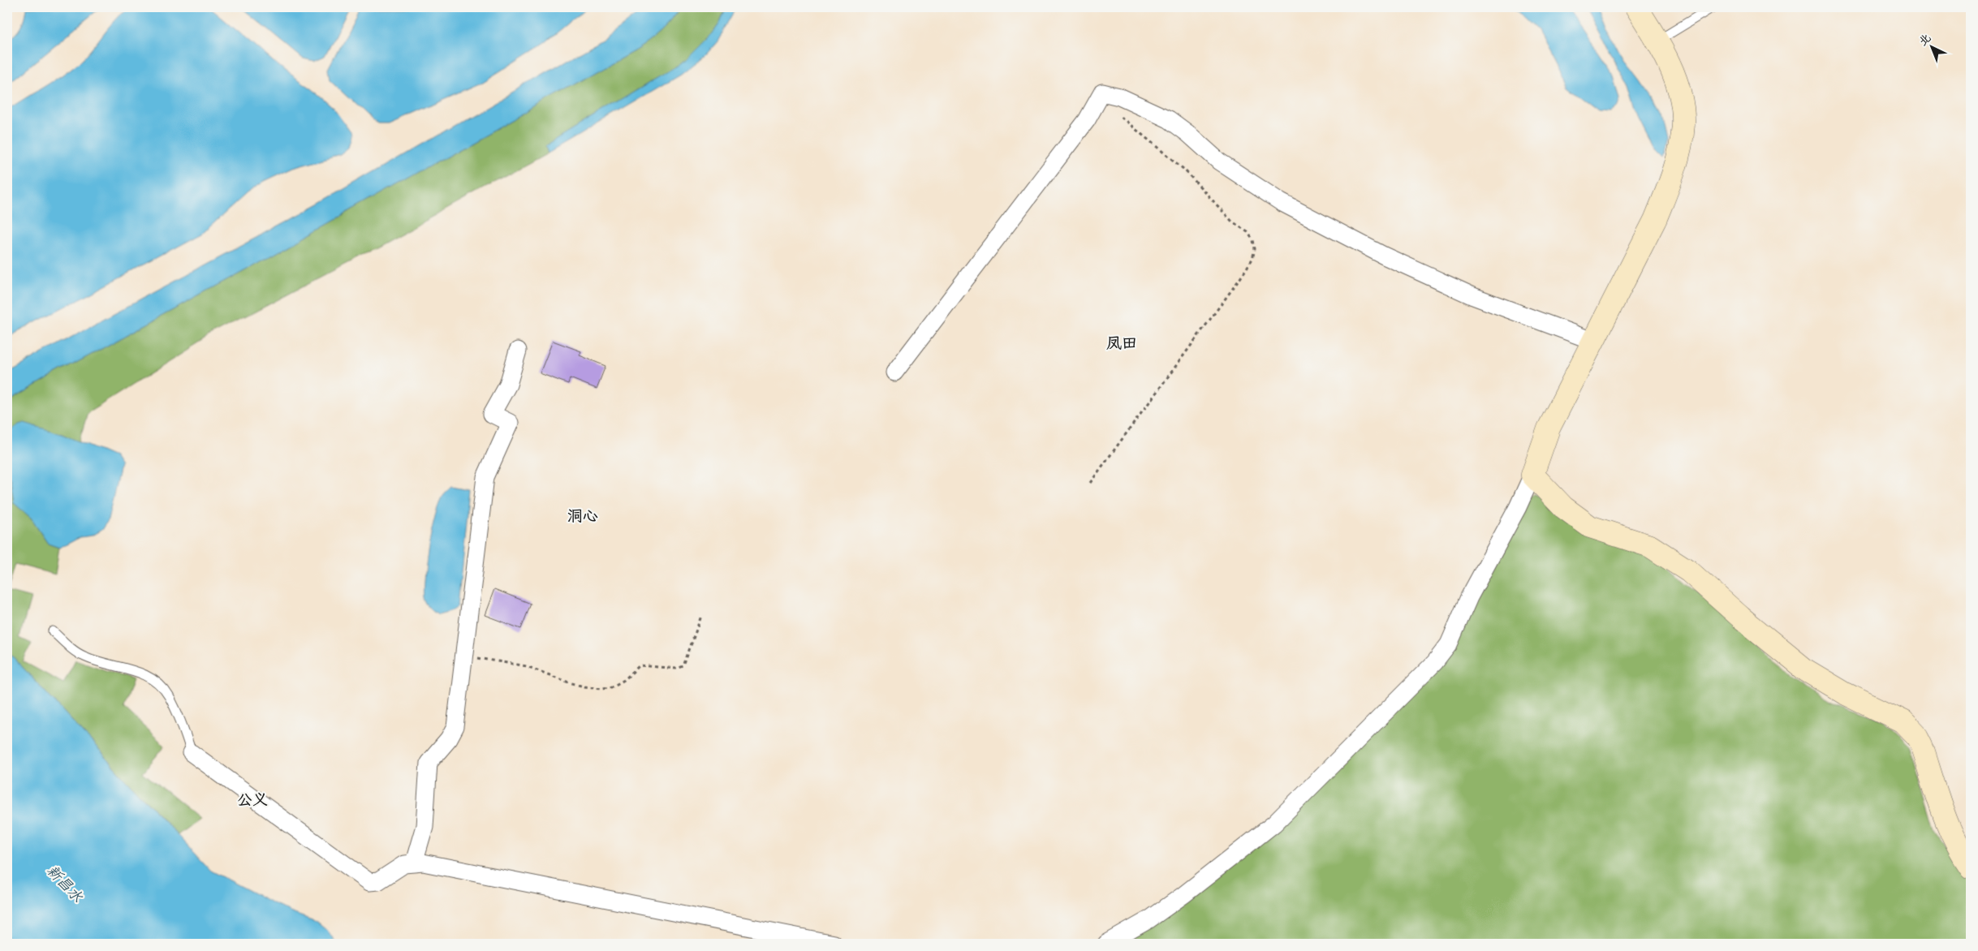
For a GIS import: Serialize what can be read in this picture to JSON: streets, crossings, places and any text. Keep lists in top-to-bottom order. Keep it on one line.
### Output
{"districts":["凤田","洞心","公义"],"water":["新昌水"],"north":"top left"}
